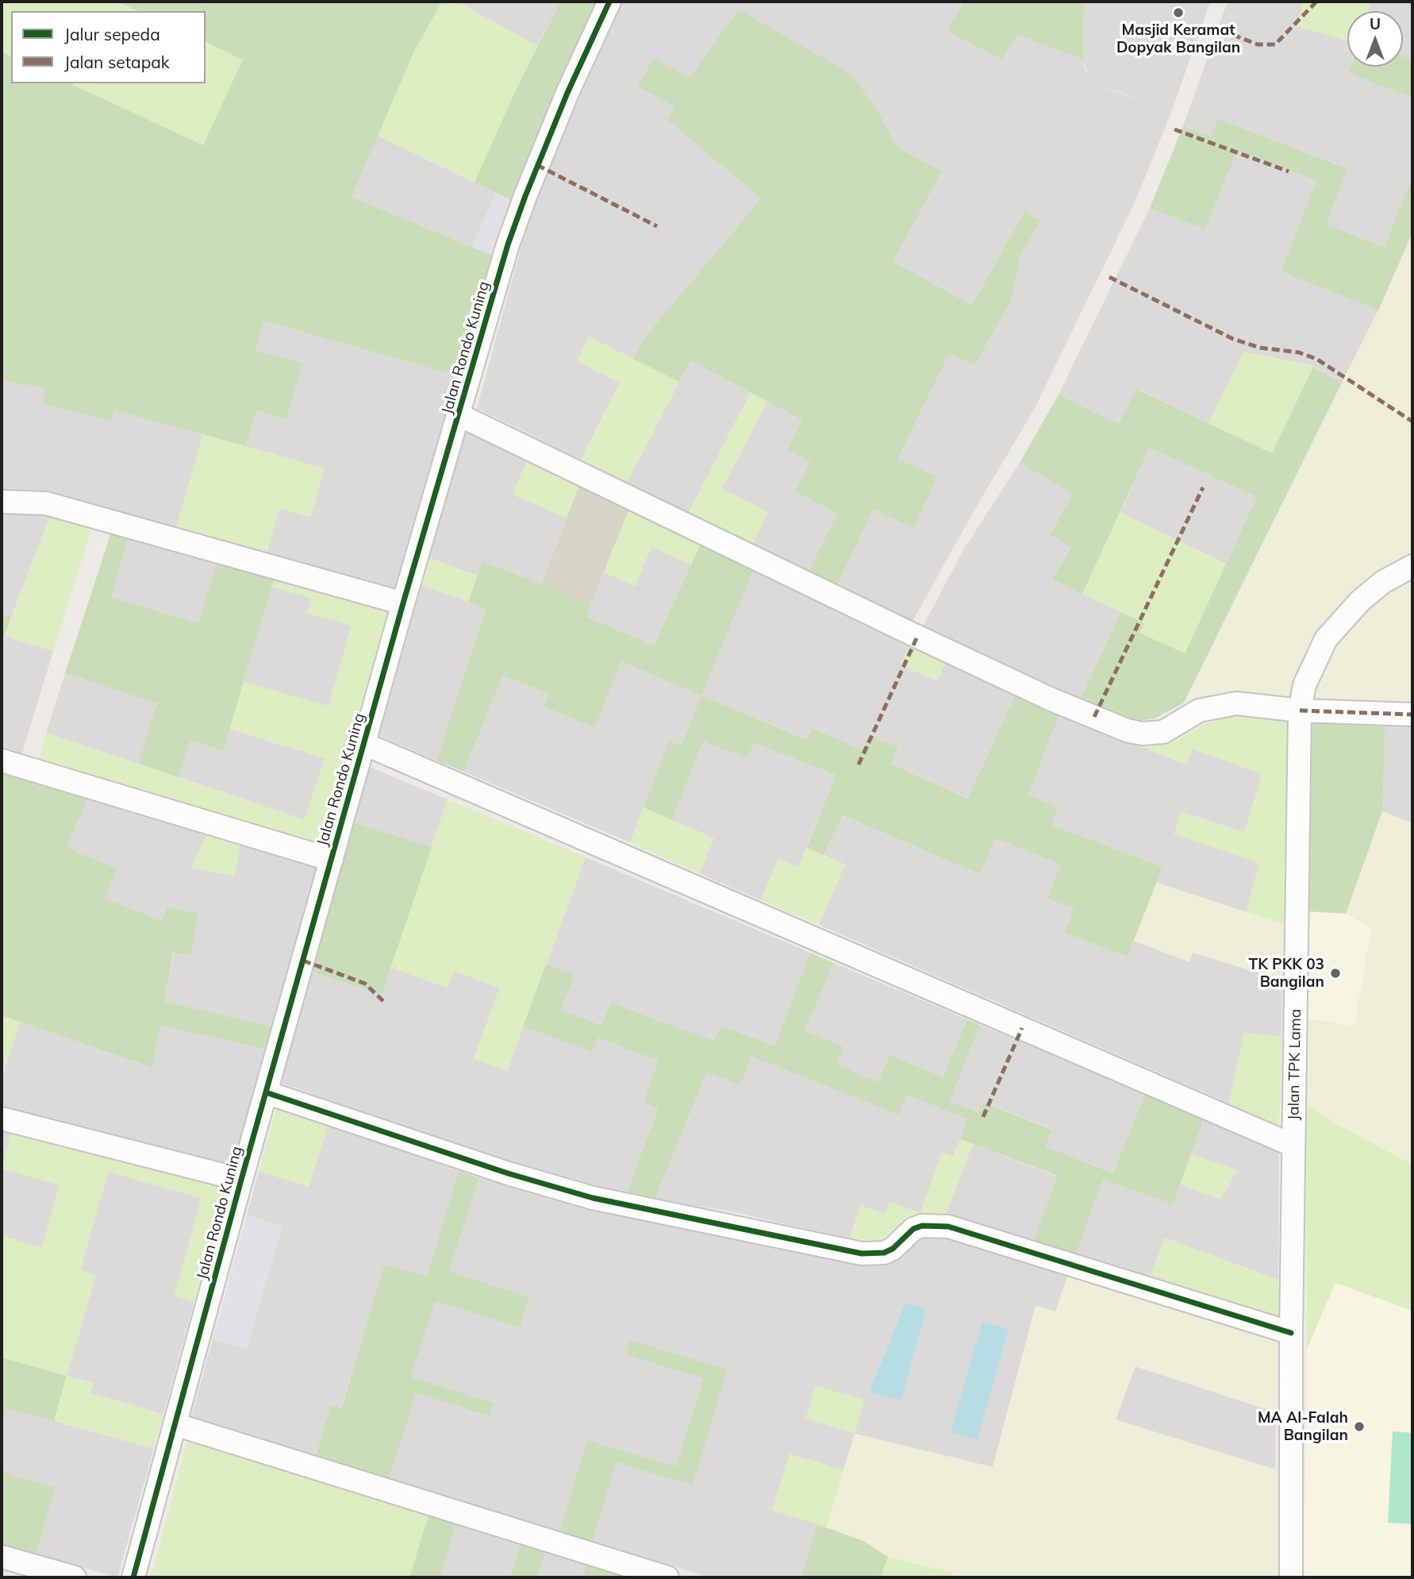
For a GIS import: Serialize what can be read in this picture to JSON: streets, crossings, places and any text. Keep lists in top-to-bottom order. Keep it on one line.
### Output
{"streets":{"street":["Jalan Rondo Kuning","Jalan TPK Lama"]},"places":["Masjid Keramat Dopyak Bangilan","TK PKK 03 Bangilan","MA Al-Falah Bangilan"],"legend":["Jalur sepeda","Jalan setapak"],"north":"top"}
